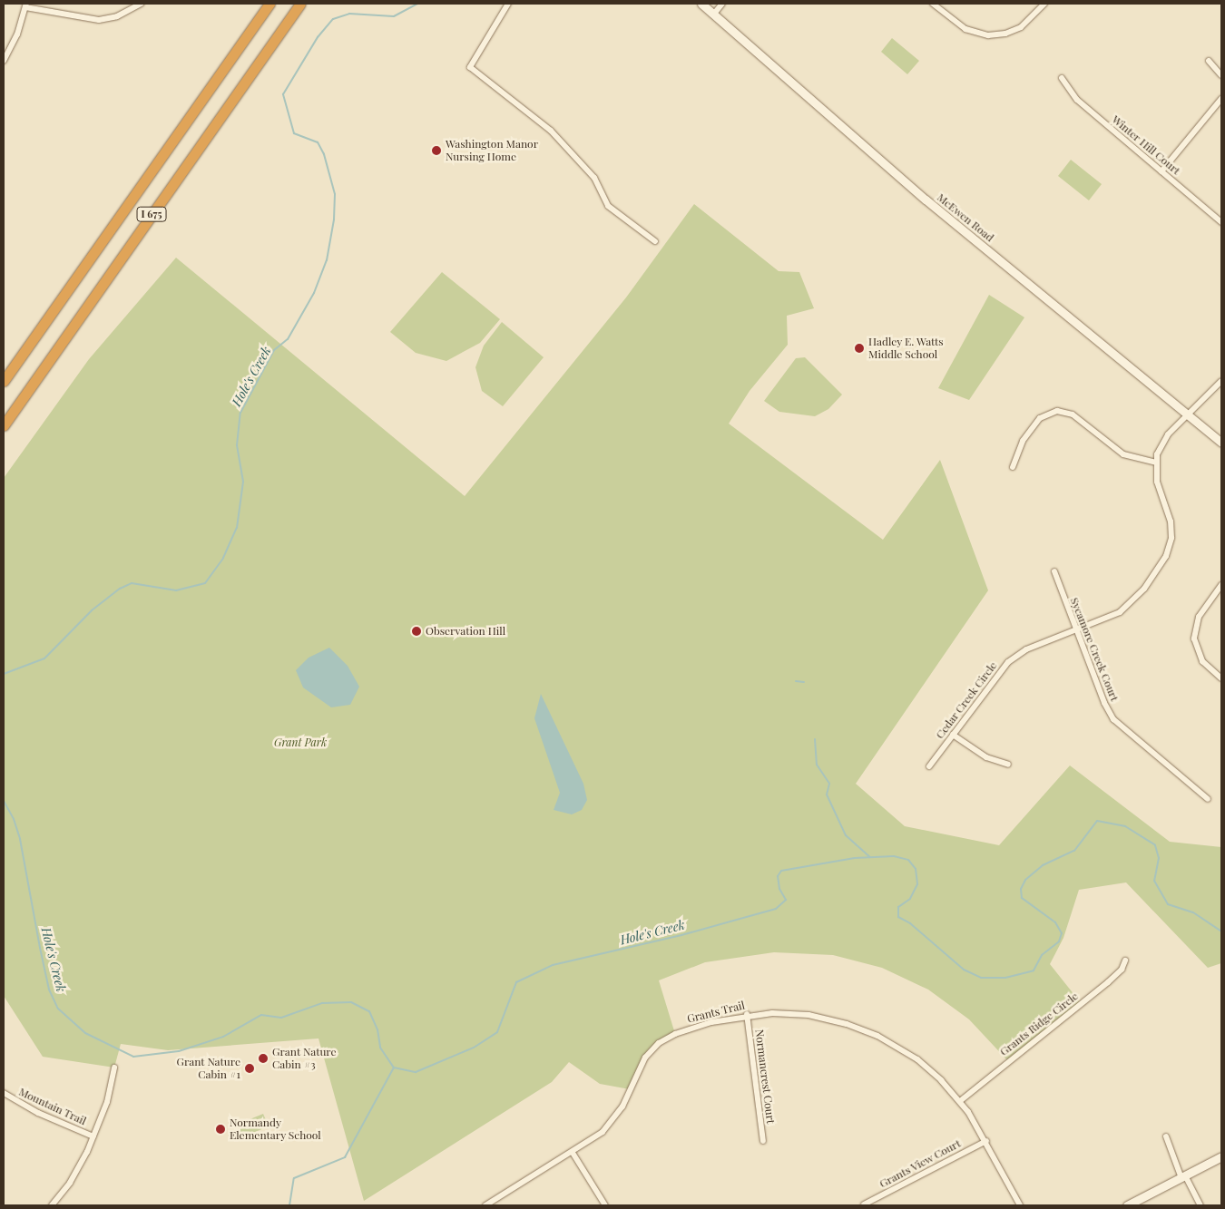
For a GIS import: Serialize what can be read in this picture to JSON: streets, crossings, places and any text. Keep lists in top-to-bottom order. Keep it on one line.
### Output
{"streets":{"highway":["I 675"],"street":["Winter Hill Court","McEwen Road","Sycamore Creek Court","Cedar Creek Circle","Grants Trail","Grants Ridge Circle","Normancrest Court","Mountain Trail","Grants View Court"]},"crossings":[["Sycamore Creek Court","Cedar Creek Circle"],["Grants Trail","Grants Ridge Circle"],["Grants Trail","Normancrest Court"],["Grants Trail","Grants View Court"]],"water":["Hole's Creek"],"parks":["Grant Park"],"places":["Washington Manor Nursing Home","Hadley E. Watts Middle School","Observation Hill","Grant Nature Cabin #3","Grant Nature Cabin #1","Normandy Elementary School"]}
